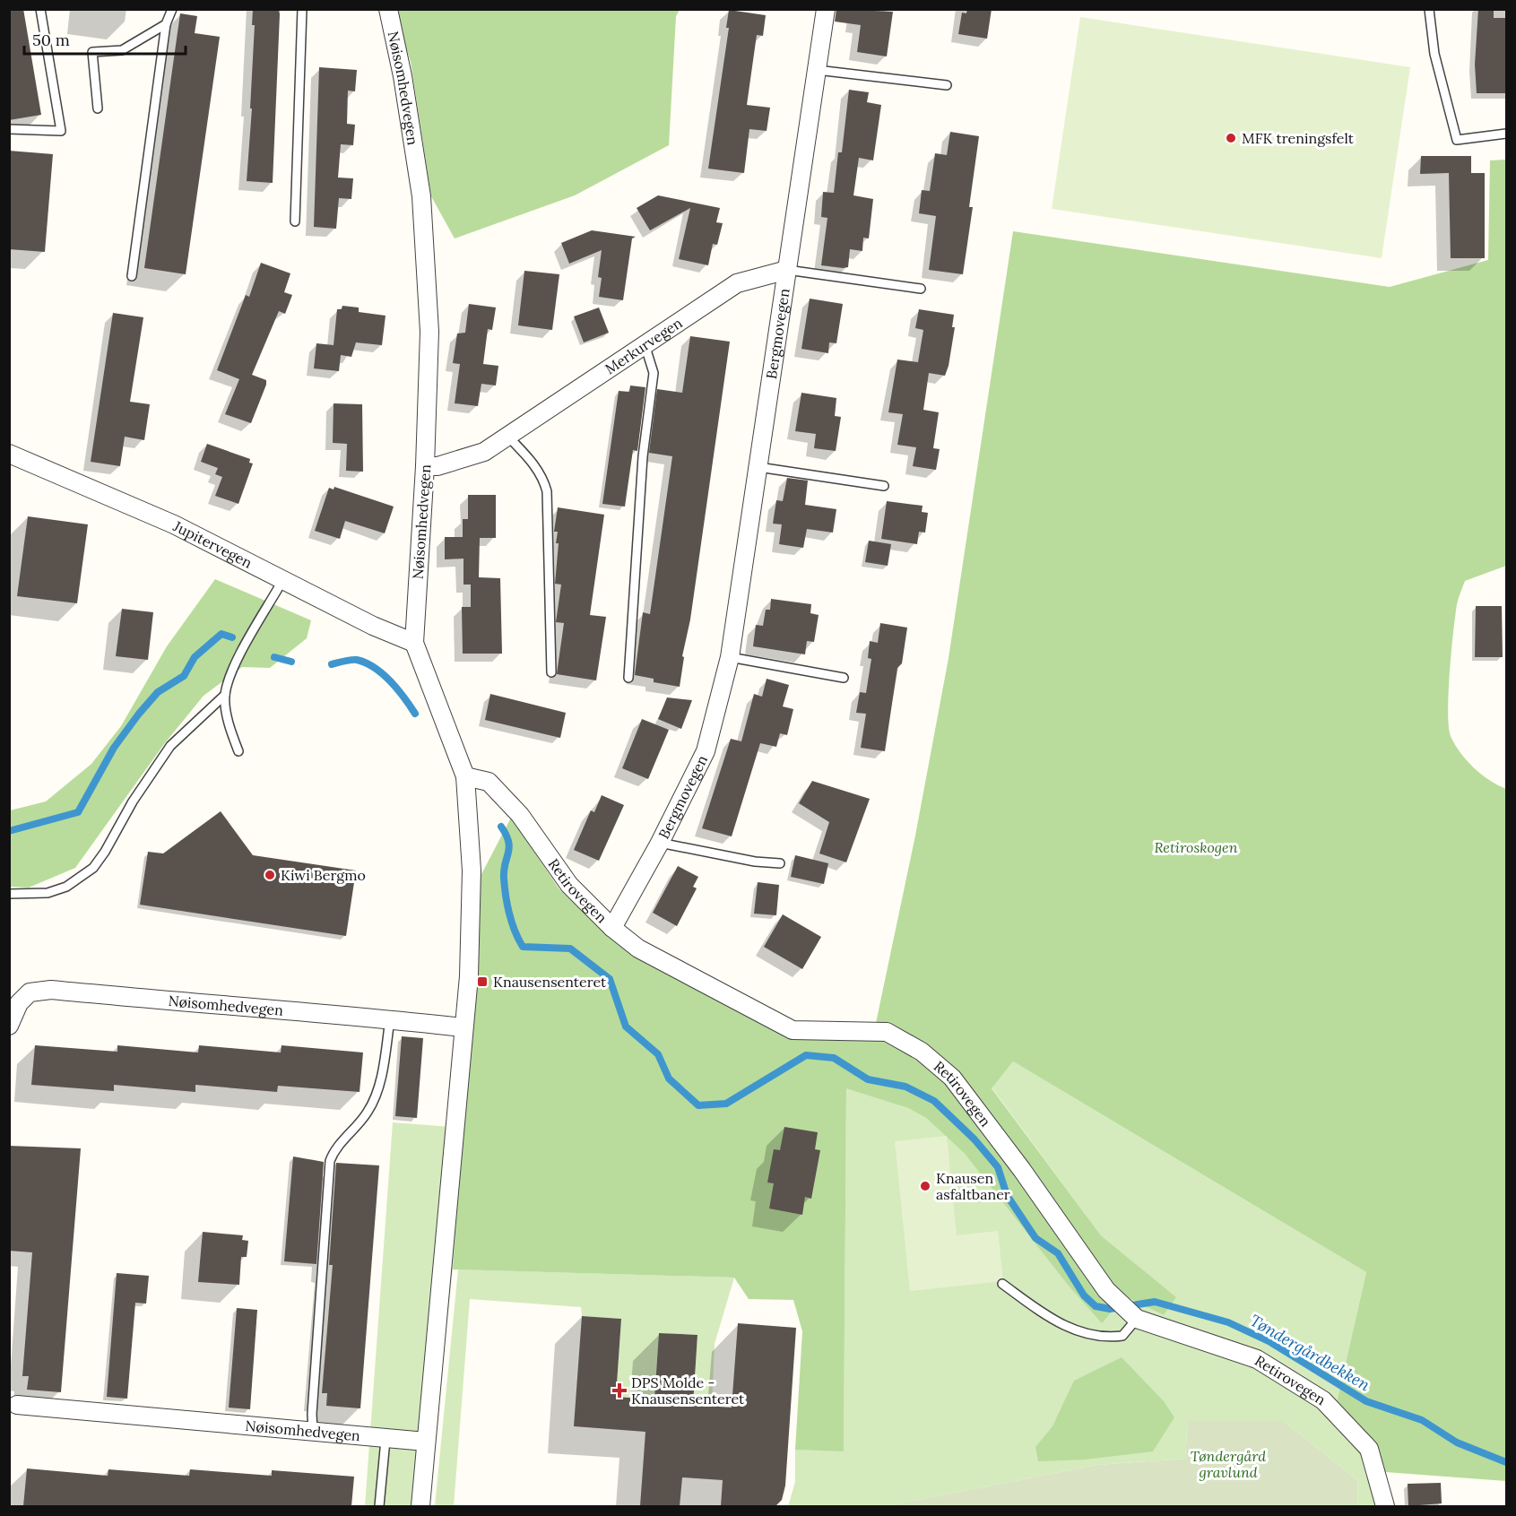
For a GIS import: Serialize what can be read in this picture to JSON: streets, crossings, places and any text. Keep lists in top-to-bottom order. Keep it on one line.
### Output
{"streets":{"street":["Nøisomhedvegen","Bergmovegen","Merkurvegen","Jupitervegen","Retirovegen"]},"crossings":[["Nøisomhedvegen","Merkurvegen"],["Nøisomhedvegen","Jupitervegen"],["Nøisomhedvegen","Retirovegen"],["Bergmovegen","Merkurvegen"],["Bergmovegen","Retirovegen"]],"water":["Tøndergårdbekken"],"parks":["Retiroskogen","Tøndergård gravlund"],"places":{"other":["MFK treningsfelt","Kiwi Bergmo","Knausen asfaltbaner"],"transit":["Knausensenteret"],"health":["DPS Molde - Knausensenteret"]},"scale_bar":"50 m"}
